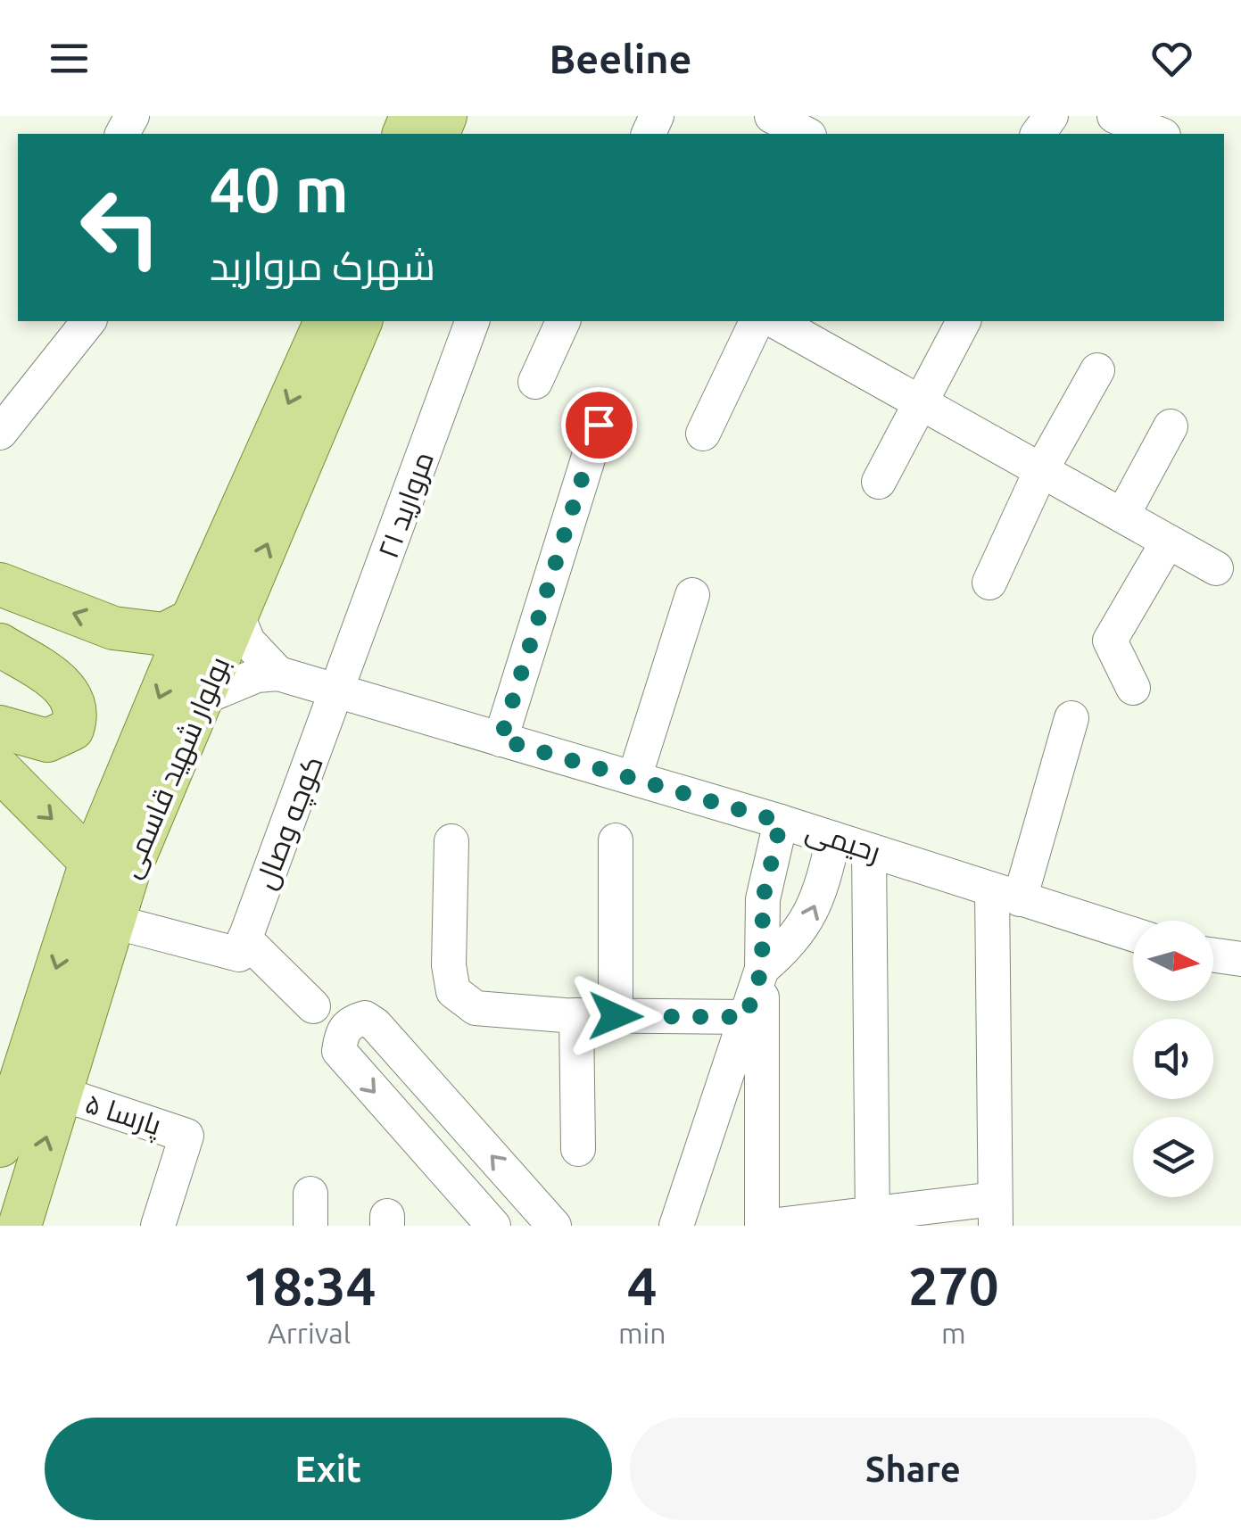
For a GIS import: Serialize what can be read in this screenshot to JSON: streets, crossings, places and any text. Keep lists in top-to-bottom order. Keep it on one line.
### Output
{"streets":{"main road":["بولوار شهید قاسمی"],"street":["مروارید ۲۱","کوچه وصال","رحیمی","پارسا ۵"]},"crossings":[["مروارید ۲۱","کوچه وصال"],["مروارید ۲۱","رحیمی"],["بولوار شهید قاسمی","رحیمی"],["بولوار شهید قاسمی","پارسا ۵"],["کوچه وصال","رحیمی"]],"north":"right","page":{"header":"Beeline","turn":["40 m","شهرک مروارید"],"eta":["18:34","Arrival","4","min","270","m"],"buttons":["Exit","Share"]}}
